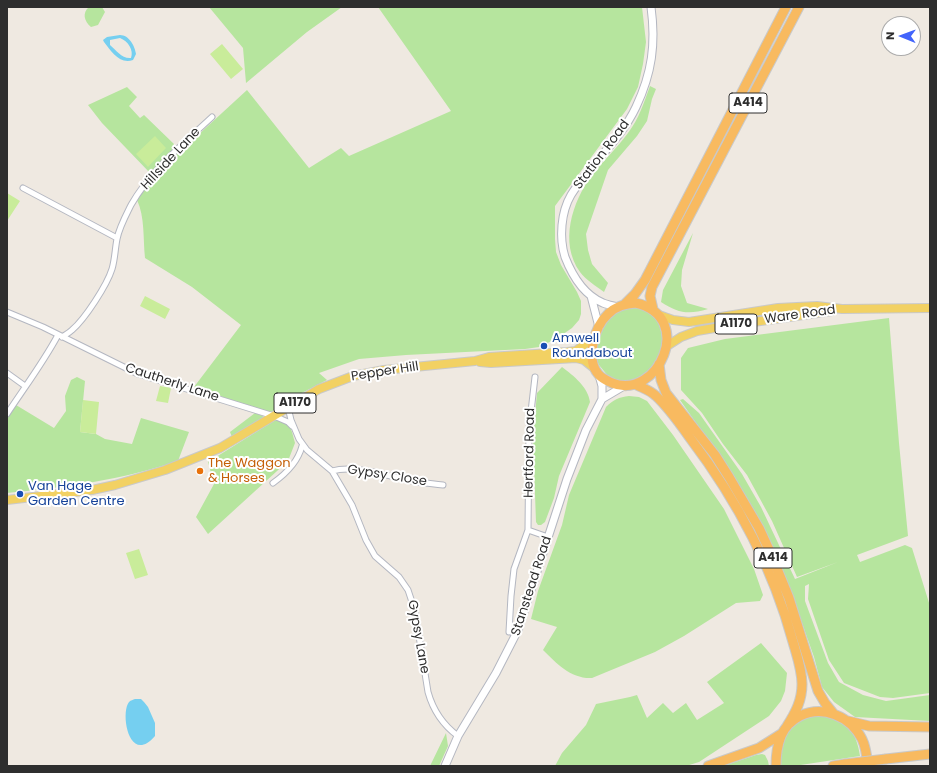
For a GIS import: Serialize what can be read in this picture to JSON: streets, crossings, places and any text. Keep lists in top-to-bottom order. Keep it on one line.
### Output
{"streets":{"highway":["A414"],"main road":["Station Road","Ware Road","A1170","Pepper Hill","Stanstead Road"],"street":["Hillside Lane","Cautherly Lane","Hertford Road","Gypsy Close","Gypsy Lane"]},"crossings":[["A414","Station Road"],["A414","Ware Road"],["A414","Pepper Hill"],["Station Road","Ware Road"],["Station Road","Pepper Hill"],["Hillside Lane","Cautherly Lane"],["Ware Road","Pepper Hill"],["Pepper Hill","Cautherly Lane"],["Pepper Hill","Gypsy Lane"],["Gypsy Close","Gypsy Lane"],["Stanstead Road","Gypsy Lane"]],"places":["Amwell Roundabout","The Waggon & Horses","Van Hage Garden Centre"],"north":"left"}
